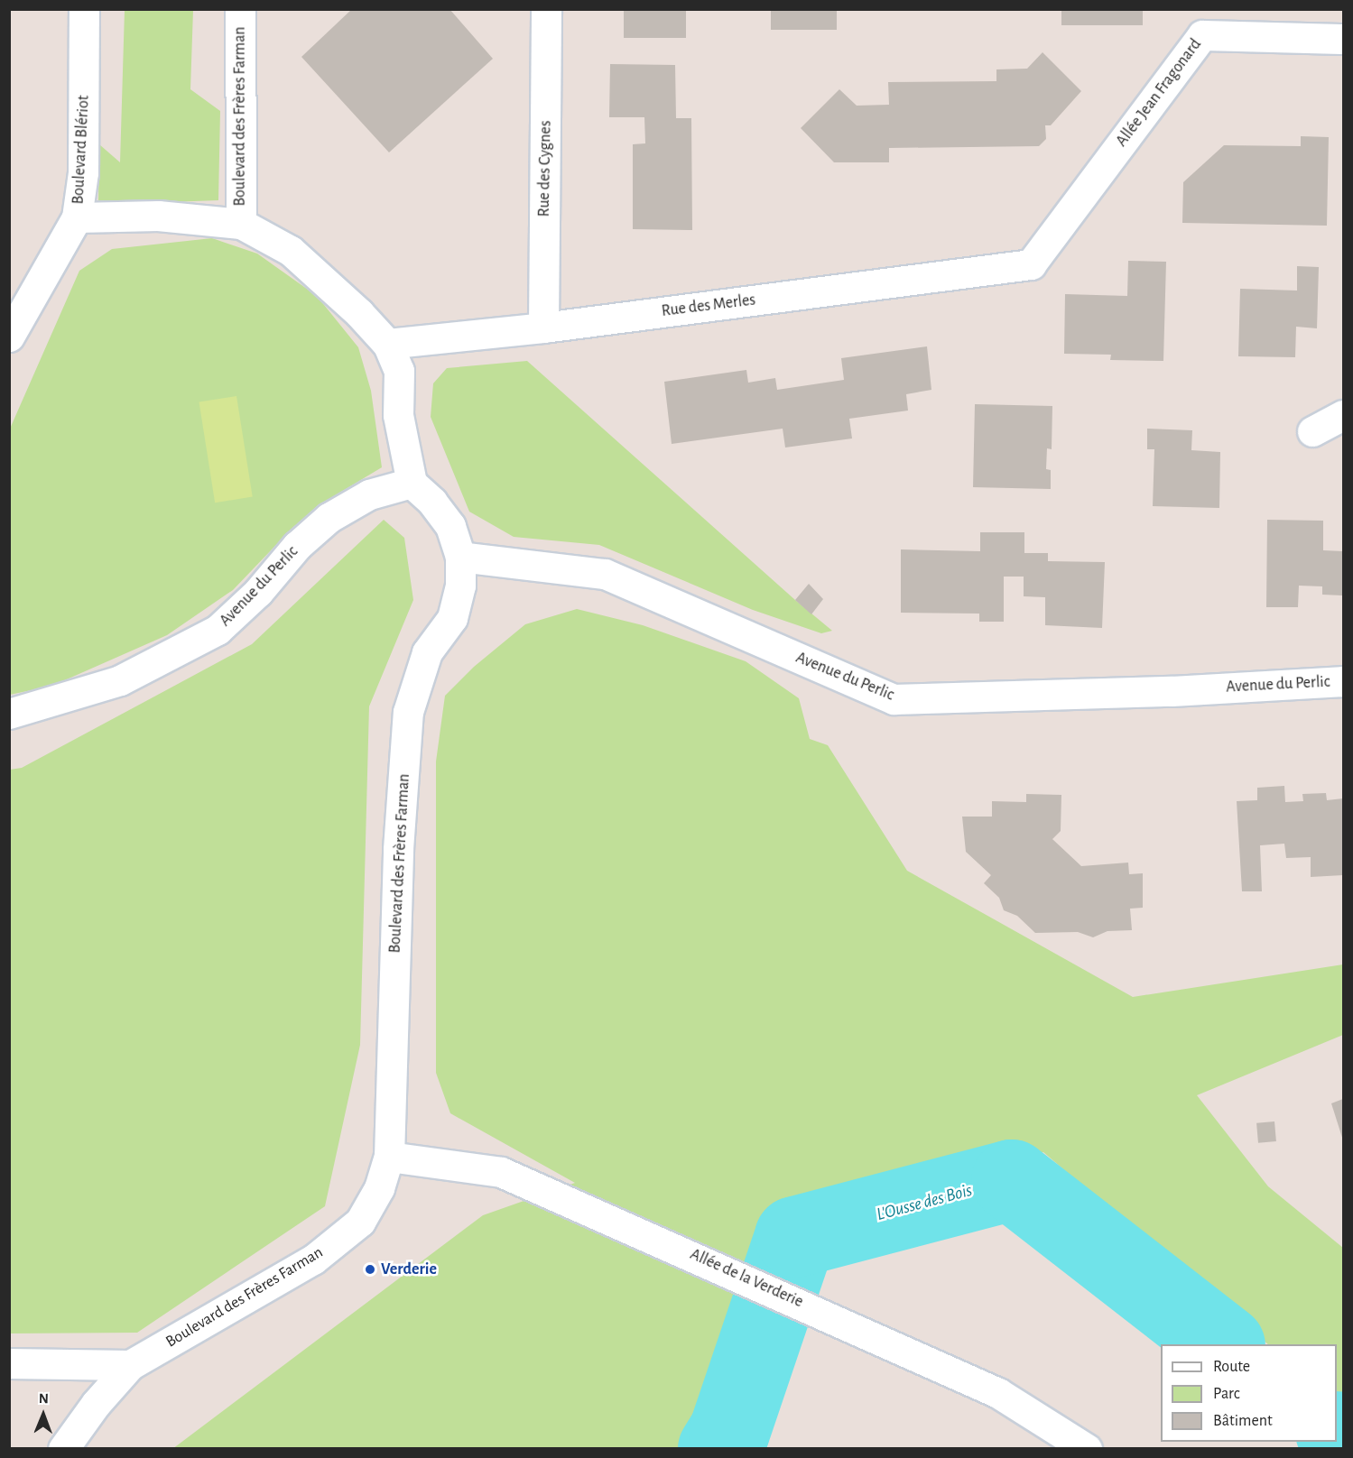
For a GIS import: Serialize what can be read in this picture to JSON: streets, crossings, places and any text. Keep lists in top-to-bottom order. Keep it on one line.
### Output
{"streets":{"street":["Allée Jean Fragonard","Boulevard des Frères Farman","Boulevard Blériot","Rue des Cygnes","Rue des Merles","Avenue du Perlic","Allée de la Verderie"]},"crossings":[["Allée Jean Fragonard","Rue des Merles"],["Boulevard des Frères Farman","Boulevard Blériot"],["Boulevard des Frères Farman","Rue des Merles"],["Boulevard des Frères Farman","Avenue du Perlic"],["Boulevard des Frères Farman","Allée de la Verderie"],["Rue des Cygnes","Rue des Merles"]],"water":["L'Ousse des Bois"],"places":["Verderie"],"legend":["Route","Parc","Bâtiment"],"north":"top"}
